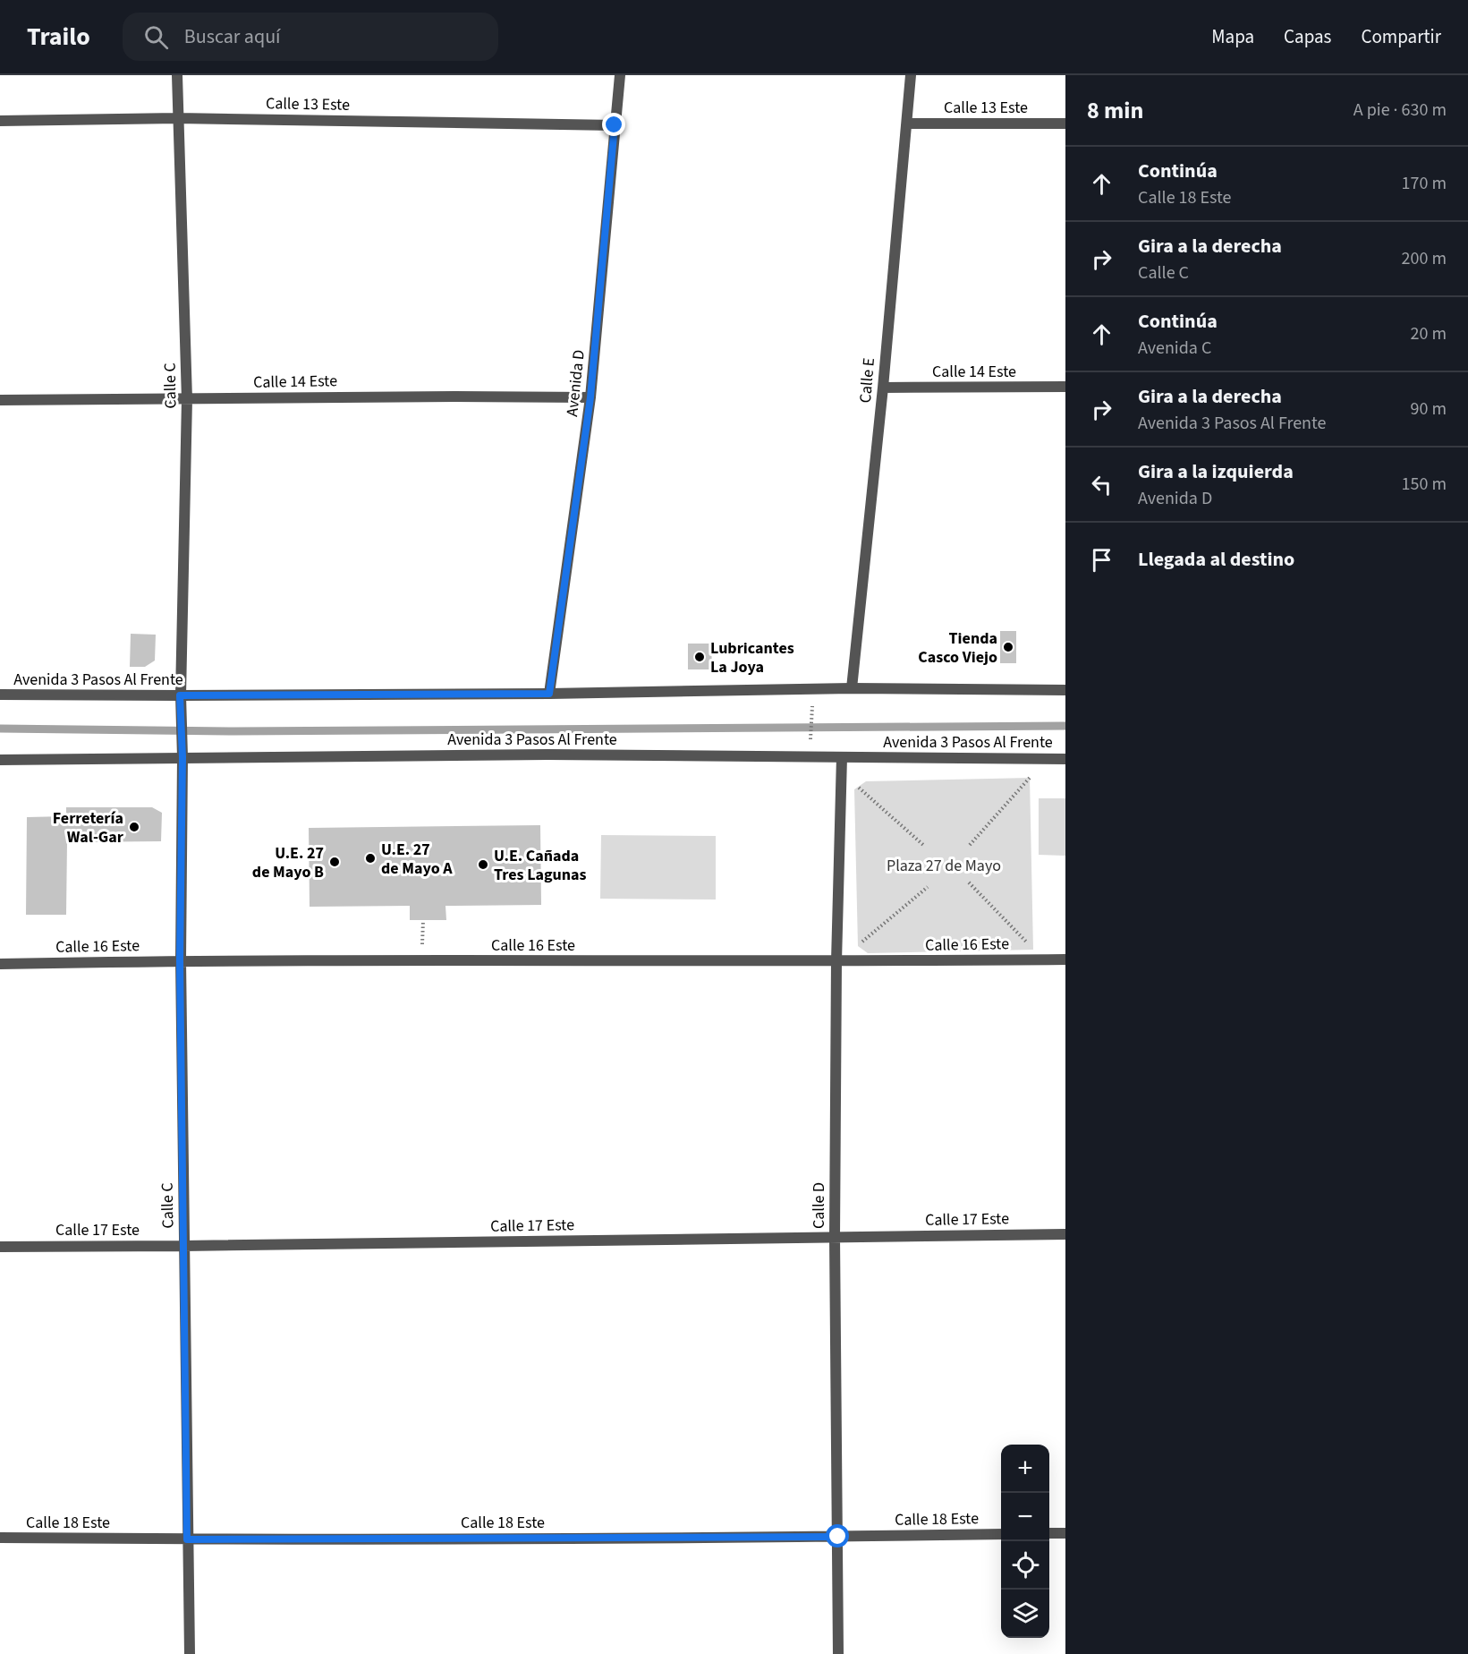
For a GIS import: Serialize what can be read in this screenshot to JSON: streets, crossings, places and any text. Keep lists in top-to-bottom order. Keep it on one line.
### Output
{"streets":{"street":["Calle 13 Este","Calle 14 Este","Calle E","Avenida D","Calle C","Avenida 3 Pasos Al Frente","Calle 16 Este","Calle D","Calle 17 Este","Calle 18 Este"]},"crossings":[["Calle 13 Este","Calle E"],["Calle 13 Este","Avenida D"],["Calle 13 Este","Calle C"],["Calle 14 Este","Calle E"],["Calle 14 Este","Avenida D"],["Calle 14 Este","Calle C"],["Calle E","Avenida 3 Pasos Al Frente"],["Avenida D","Avenida 3 Pasos Al Frente"],["Calle C","Avenida 3 Pasos Al Frente"],["Calle C","Calle 16 Este"],["Calle C","Calle 17 Este"],["Calle C","Calle 18 Este"],["Avenida 3 Pasos Al Frente","Calle D"],["Calle 16 Este","Calle D"],["Calle D","Calle 17 Este"],["Calle D","Calle 18 Este"]],"parks":["Plaza 27 de Mayo"],"places":["Tienda Casco Viejo","Lubricantes La Joya","Ferretería Wal-Gar","U.E. 27 de Mayo A","U.E. 27 de Mayo B","U.E. Cañada Tres Lagunas"],"page":{"header":"Trailo","search":"Buscar aquí","nav":["Mapa","Capas","Compartir"],"heading":["8 min","A pie · 630 m"],"list":[["Continúa","Calle 18 Este","170 m"],["Gira a la derecha","Calle C","200 m"],["Continúa","Avenida C","20 m"],["Gira a la derecha","Avenida 3 Pasos Al Frente","90 m"],["Gira a la izquierda","Avenida D","150 m"],"Llegada al destino"],"map_buttons":["+","−"]}}
